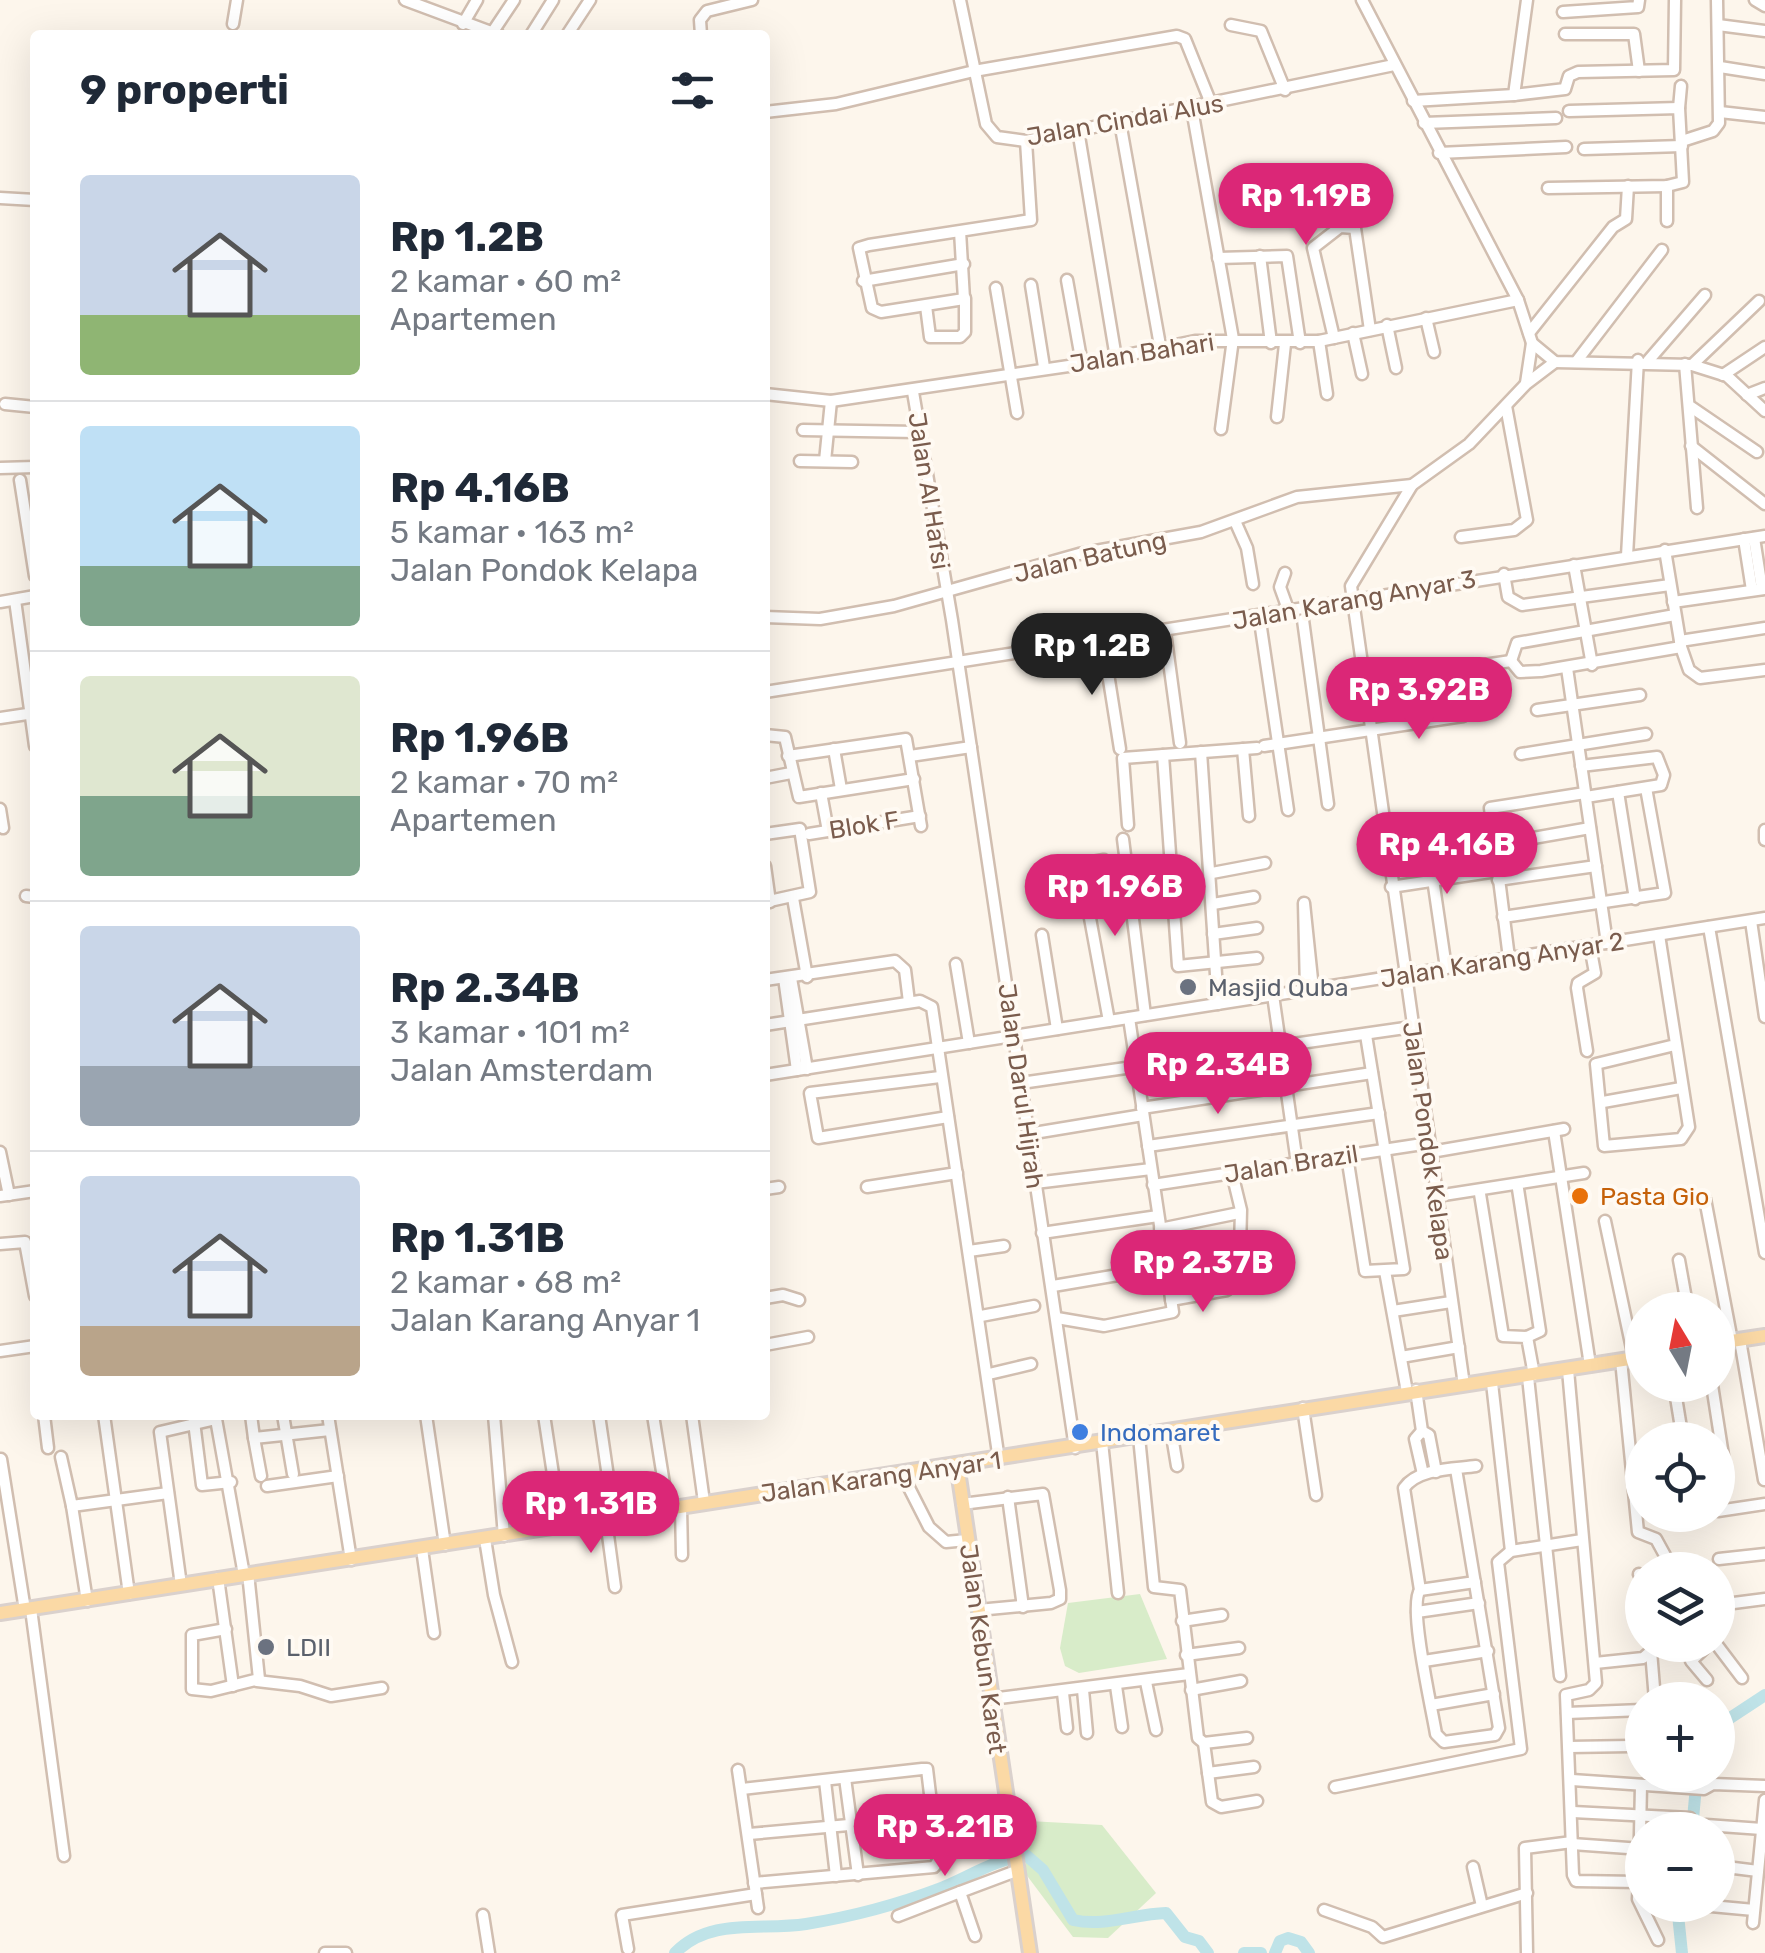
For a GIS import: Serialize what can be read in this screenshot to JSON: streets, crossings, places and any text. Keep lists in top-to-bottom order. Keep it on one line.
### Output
{"streets":{"main road":["Jalan Karang Anyar 1","Jalan Kebun Karet"],"street":["Jalan Cindai Alus","Jalan Bahari","Jalan Al Hafsi","Jalan Batung","Jalan Karang Anyar 3","Blok F","Jalan Karang Anyar 2","Jalan Darul Hijrah","Jalan Pondok Kelapa","Jalan Brazil"]},"crossings":[["Jalan Bahari","Jalan Al Hafsi"],["Jalan Al Hafsi","Jalan Batung"],["Jalan Al Hafsi","Jalan Karang Anyar 3"],["Jalan Al Hafsi","Jalan Darul Hijrah"],["Jalan Karang Anyar 3","Jalan Darul Hijrah"],["Jalan Karang Anyar 3","Jalan Pondok Kelapa"],["Jalan Karang Anyar 2","Jalan Darul Hijrah"],["Jalan Karang Anyar 2","Jalan Pondok Kelapa"],["Jalan Darul Hijrah","Jalan Karang Anyar 1"],["Jalan Pondok Kelapa","Jalan Brazil"],["Jalan Pondok Kelapa","Jalan Karang Anyar 1"],["Jalan Karang Anyar 1","Jalan Kebun Karet"]],"places":["Masjid Quba","Pasta Gio","Indomaret","LDII"],"north":"top","page":{"heading":"9 properti","list":[{"name":"Rp 1.2B","note":"2 kamar · 60 m² · Apartemen"},{"name":"Rp 4.16B","note":"5 kamar · 163 m² · Jalan Pondok Kelapa"},{"name":"Rp 1.96B","note":"2 kamar · 70 m² · Apartemen"},{"name":"Rp 2.34B","note":"3 kamar · 101 m² · Jalan Amsterdam"},{"name":"Rp 1.31B","note":"2 kamar · 68 m² · Jalan Karang Anyar 1"}],"price":["Rp 1.19B","Rp 1.2B","Rp 3.92B","Rp 4.16B","Rp 1.96B","Rp 2.34B","Rp 2.37B","Rp 1.31B","Rp 3.21B"],"map_buttons":["+","−"]}}
